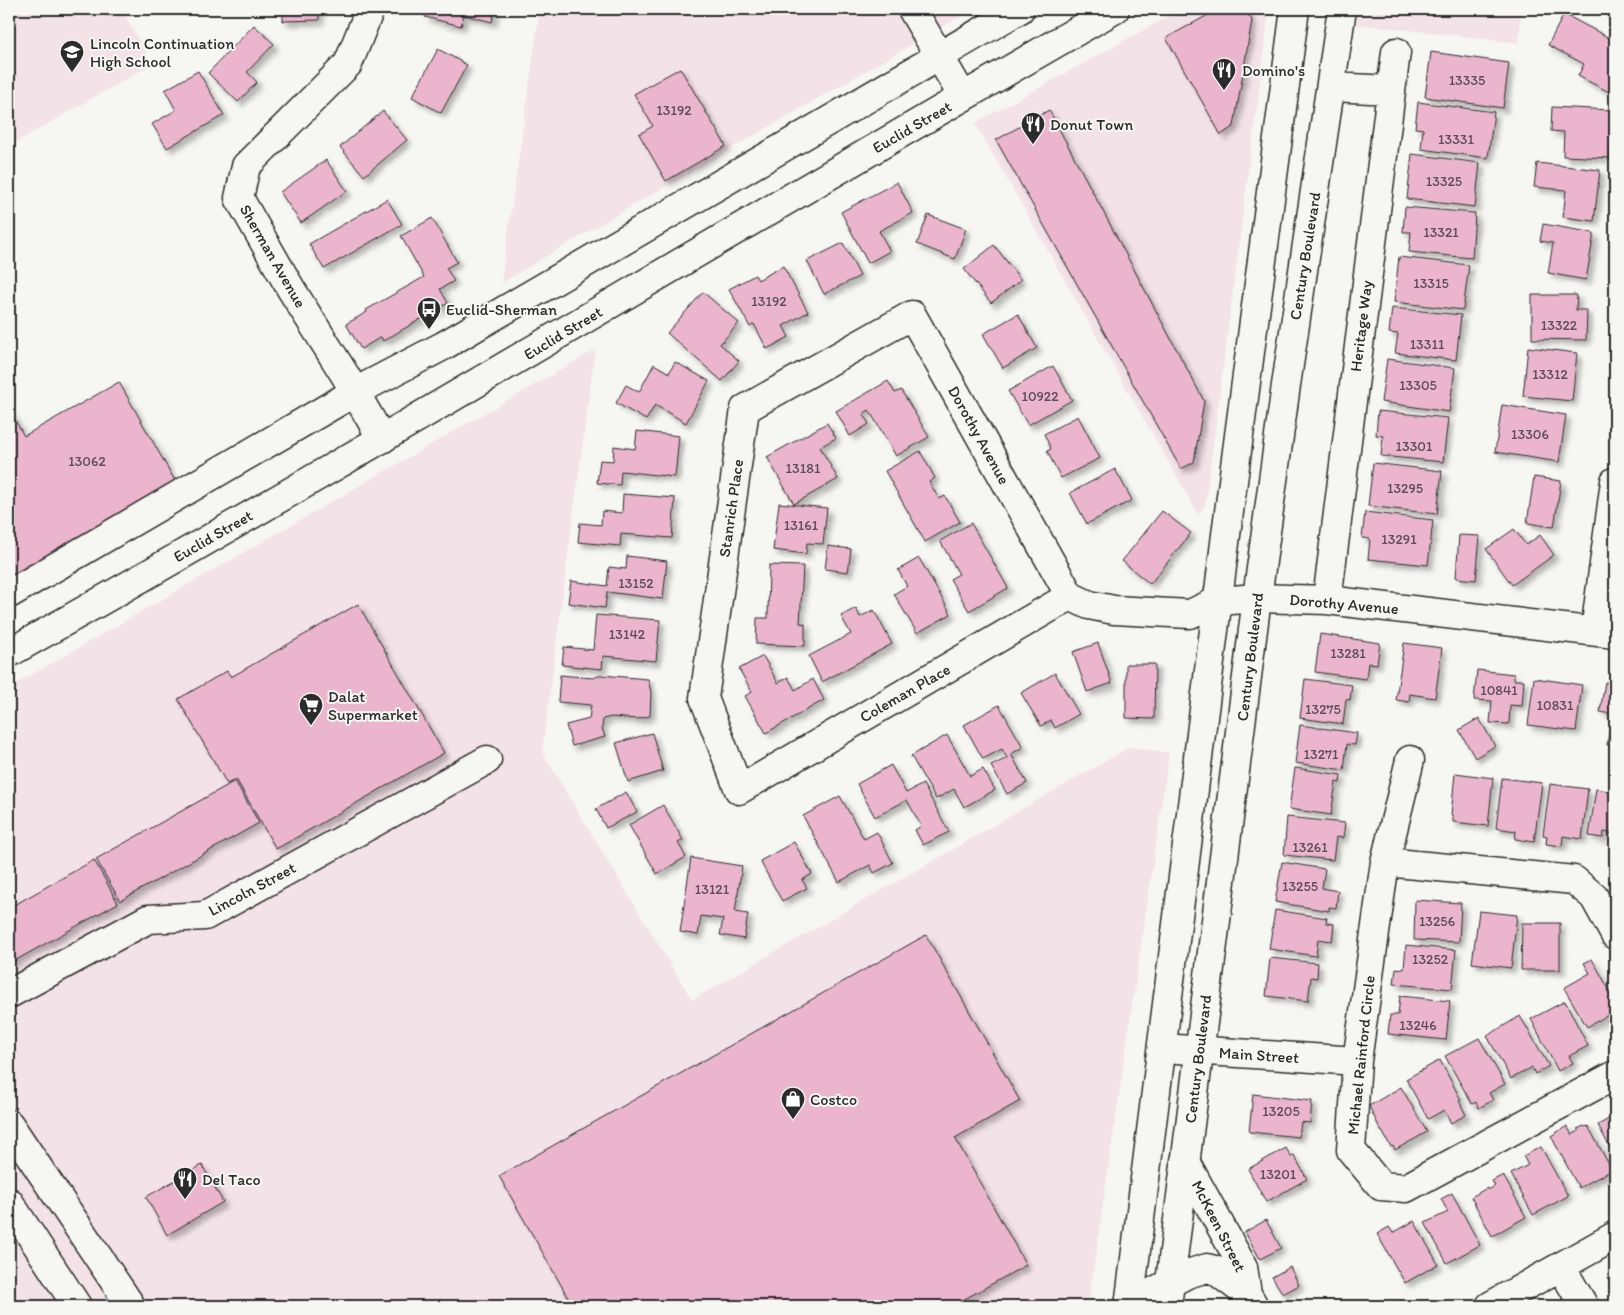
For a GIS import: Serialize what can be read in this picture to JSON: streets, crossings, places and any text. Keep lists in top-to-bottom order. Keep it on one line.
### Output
{"streets":{"main road":["Euclid Street","Sherman Avenue","Century Boulevard","Heritage Way","Dorothy Avenue","Stanrich Place","Coleman Place","Lincoln Street","Main Street","Michael Rainford Circle","McKeen Street"]},"crossings":[["Euclid Street","Sherman Avenue"],["Century Boulevard","Dorothy Avenue"],["Century Boulevard","Main Street"],["Century Boulevard","McKeen Street"],["Heritage Way","Dorothy Avenue"],["Dorothy Avenue","Stanrich Place"],["Dorothy Avenue","Coleman Place"],["Stanrich Place","Coleman Place"],["Main Street","Michael Rainford Circle"]],"places":{"school or university":["Lincoln Continuation High School"],"restaurant":["Domino's","Donut Town","Del Taco"],"bus stop":["Euclid-Sherman"],"supermarket":["Dalat Supermarket"],"shop":["Costco"]},"house_numbers":["13335","13192","13331","13325","13321","13315","13192","13322","13311","13312","13305","10922","13306","13301","13062","13181","13295","13161","13291","13152","13142","13281","10841","10831","13275","13271","13261","13255","13121","13256","13252","13246","13205","13201"]}
